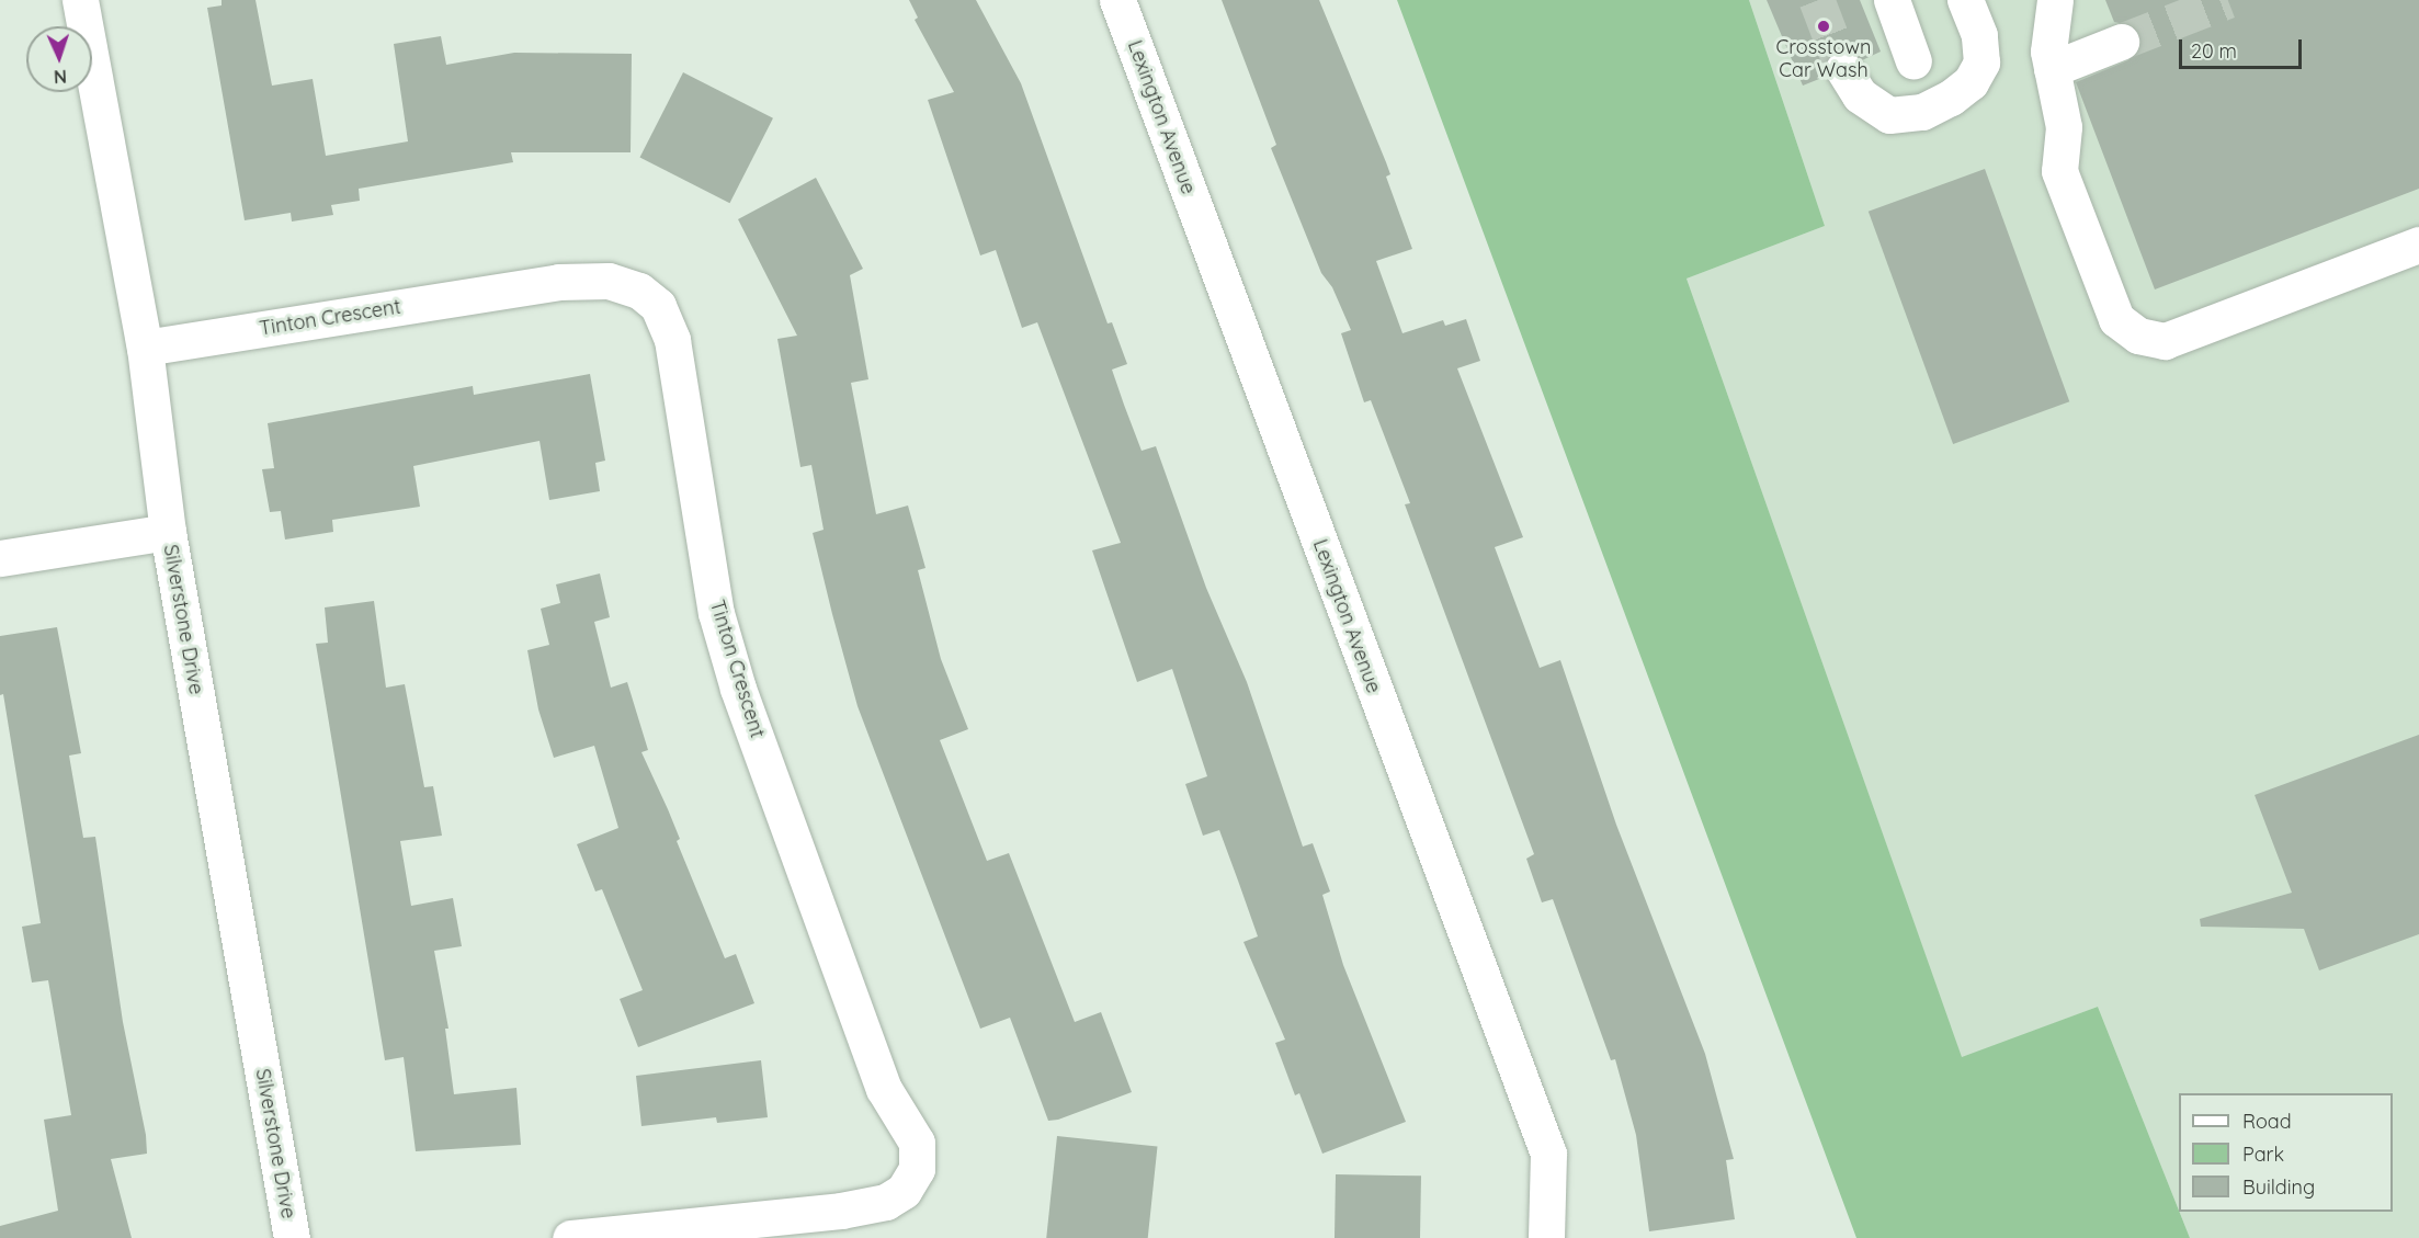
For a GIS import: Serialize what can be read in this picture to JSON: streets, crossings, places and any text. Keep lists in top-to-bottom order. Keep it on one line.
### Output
{"streets":{"street":["Lexington Avenue","Tinton Crescent","Silverstone Drive"]},"crossings":[["Tinton Crescent","Silverstone Drive"]],"places":["Crosstown Car Wash"],"legend":["Road","Park","Building"],"scale_bar":"20 m","north":"bottom"}
